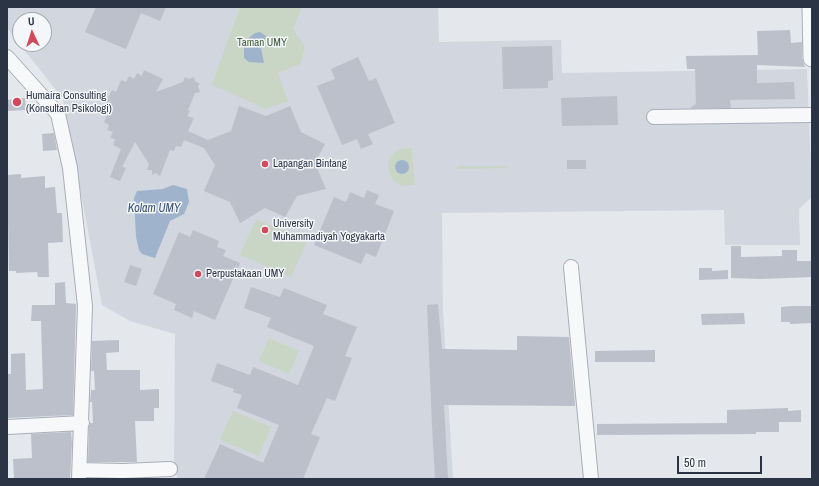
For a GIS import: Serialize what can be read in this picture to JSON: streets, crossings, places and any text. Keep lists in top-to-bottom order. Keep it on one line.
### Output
{"water":["Kolam UMY"],"parks":["Taman UMY"],"places":["Humaira Consulting (Konsultan Psikologi)","Lapangan Bintang","University Muhammadiyah Yogyakarta","Perpustakaan UMY"],"scale_bar":"50 m","north":"top"}
